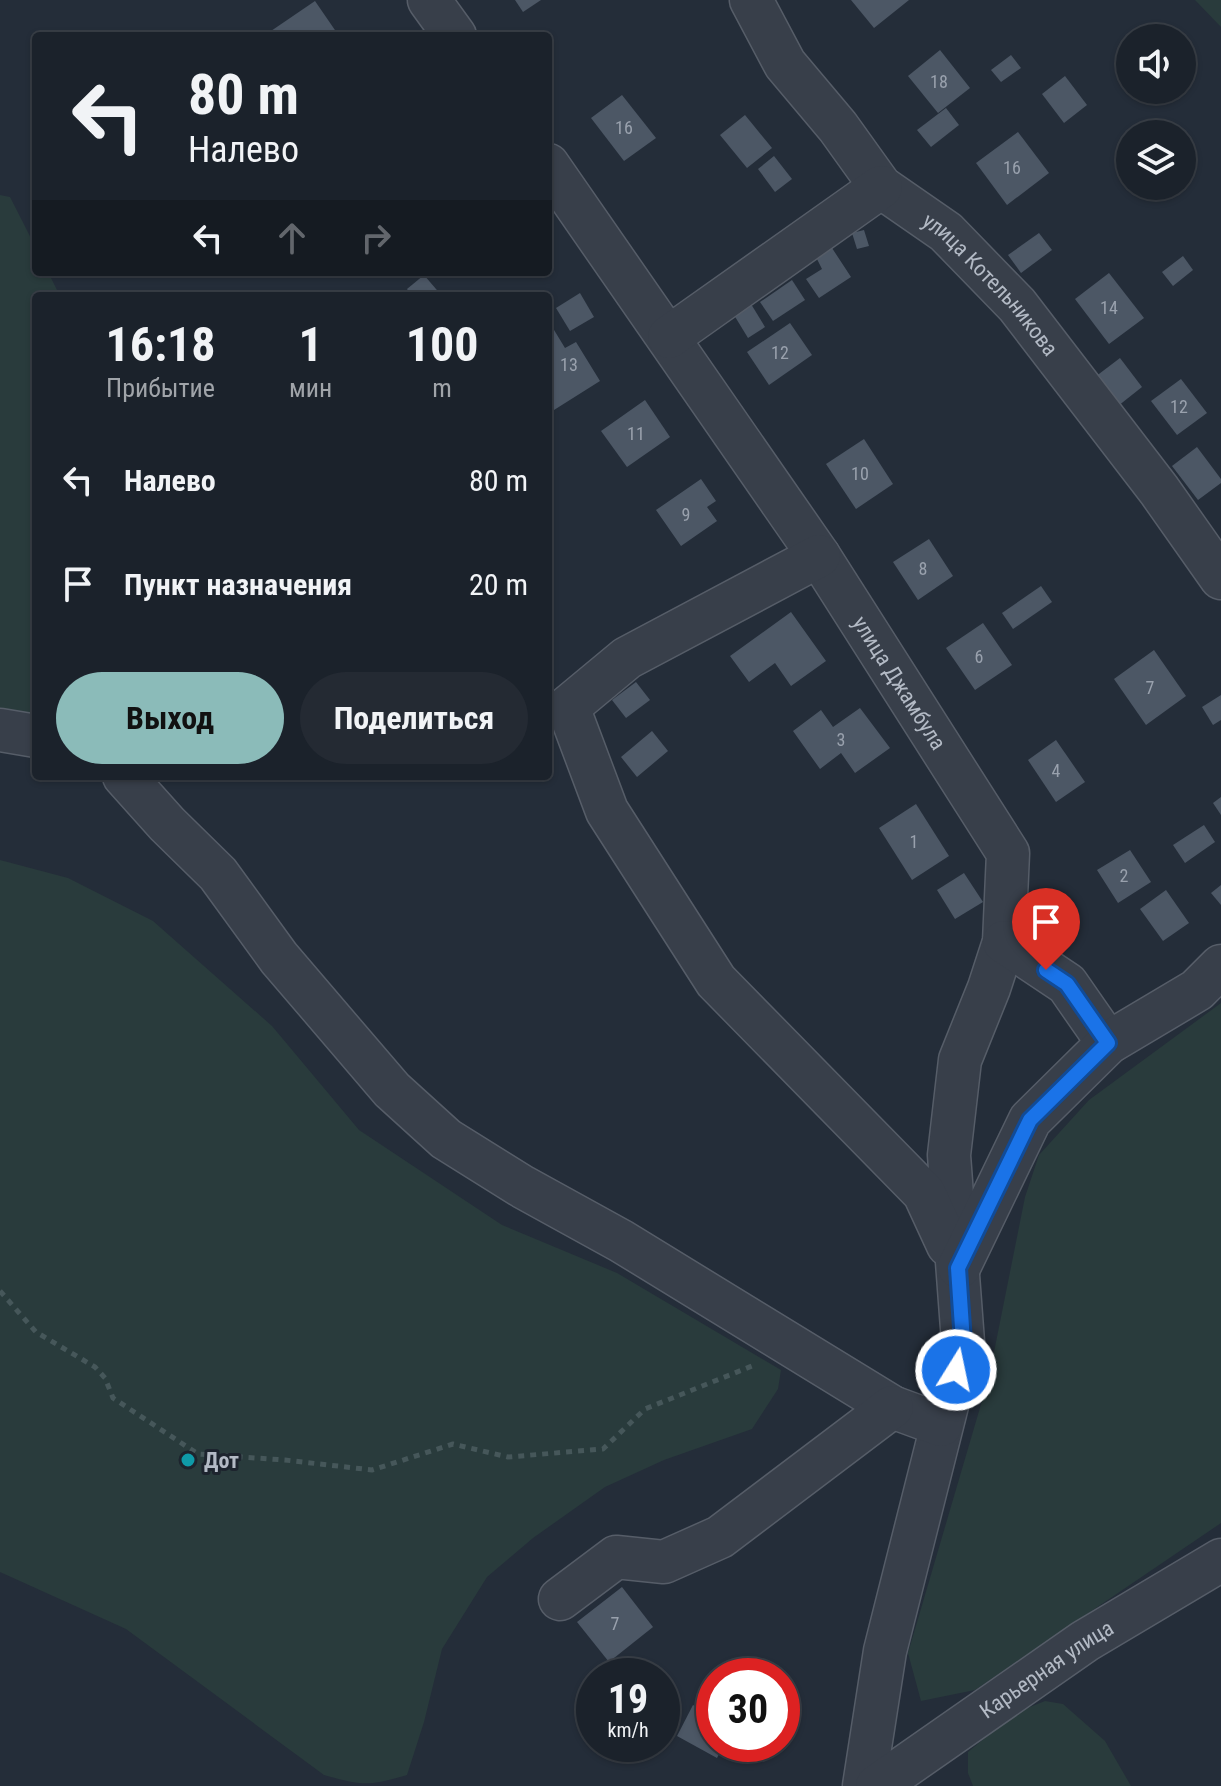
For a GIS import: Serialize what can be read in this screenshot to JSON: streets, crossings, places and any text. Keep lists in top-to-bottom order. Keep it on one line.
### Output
{"streets":{"street":["улица Котельникова","улица Джамбула","Карьерная улица"]},"places":["Дот"],"house_numbers":["18","16","16","14","12","13","12","11","10","9","8","6","7","3","4","1","2","7"],"page":{"turn":["80 m","Налево"],"eta":["16:18","Прибытие","1","мин","100","m"],"list":[{"name":"Налево","value":"80 m"},{"name":"Пункт назначения","value":"20 m"}],"buttons":["Выход","Поделиться"],"speed":"19 km/h","limit":"30"}}
